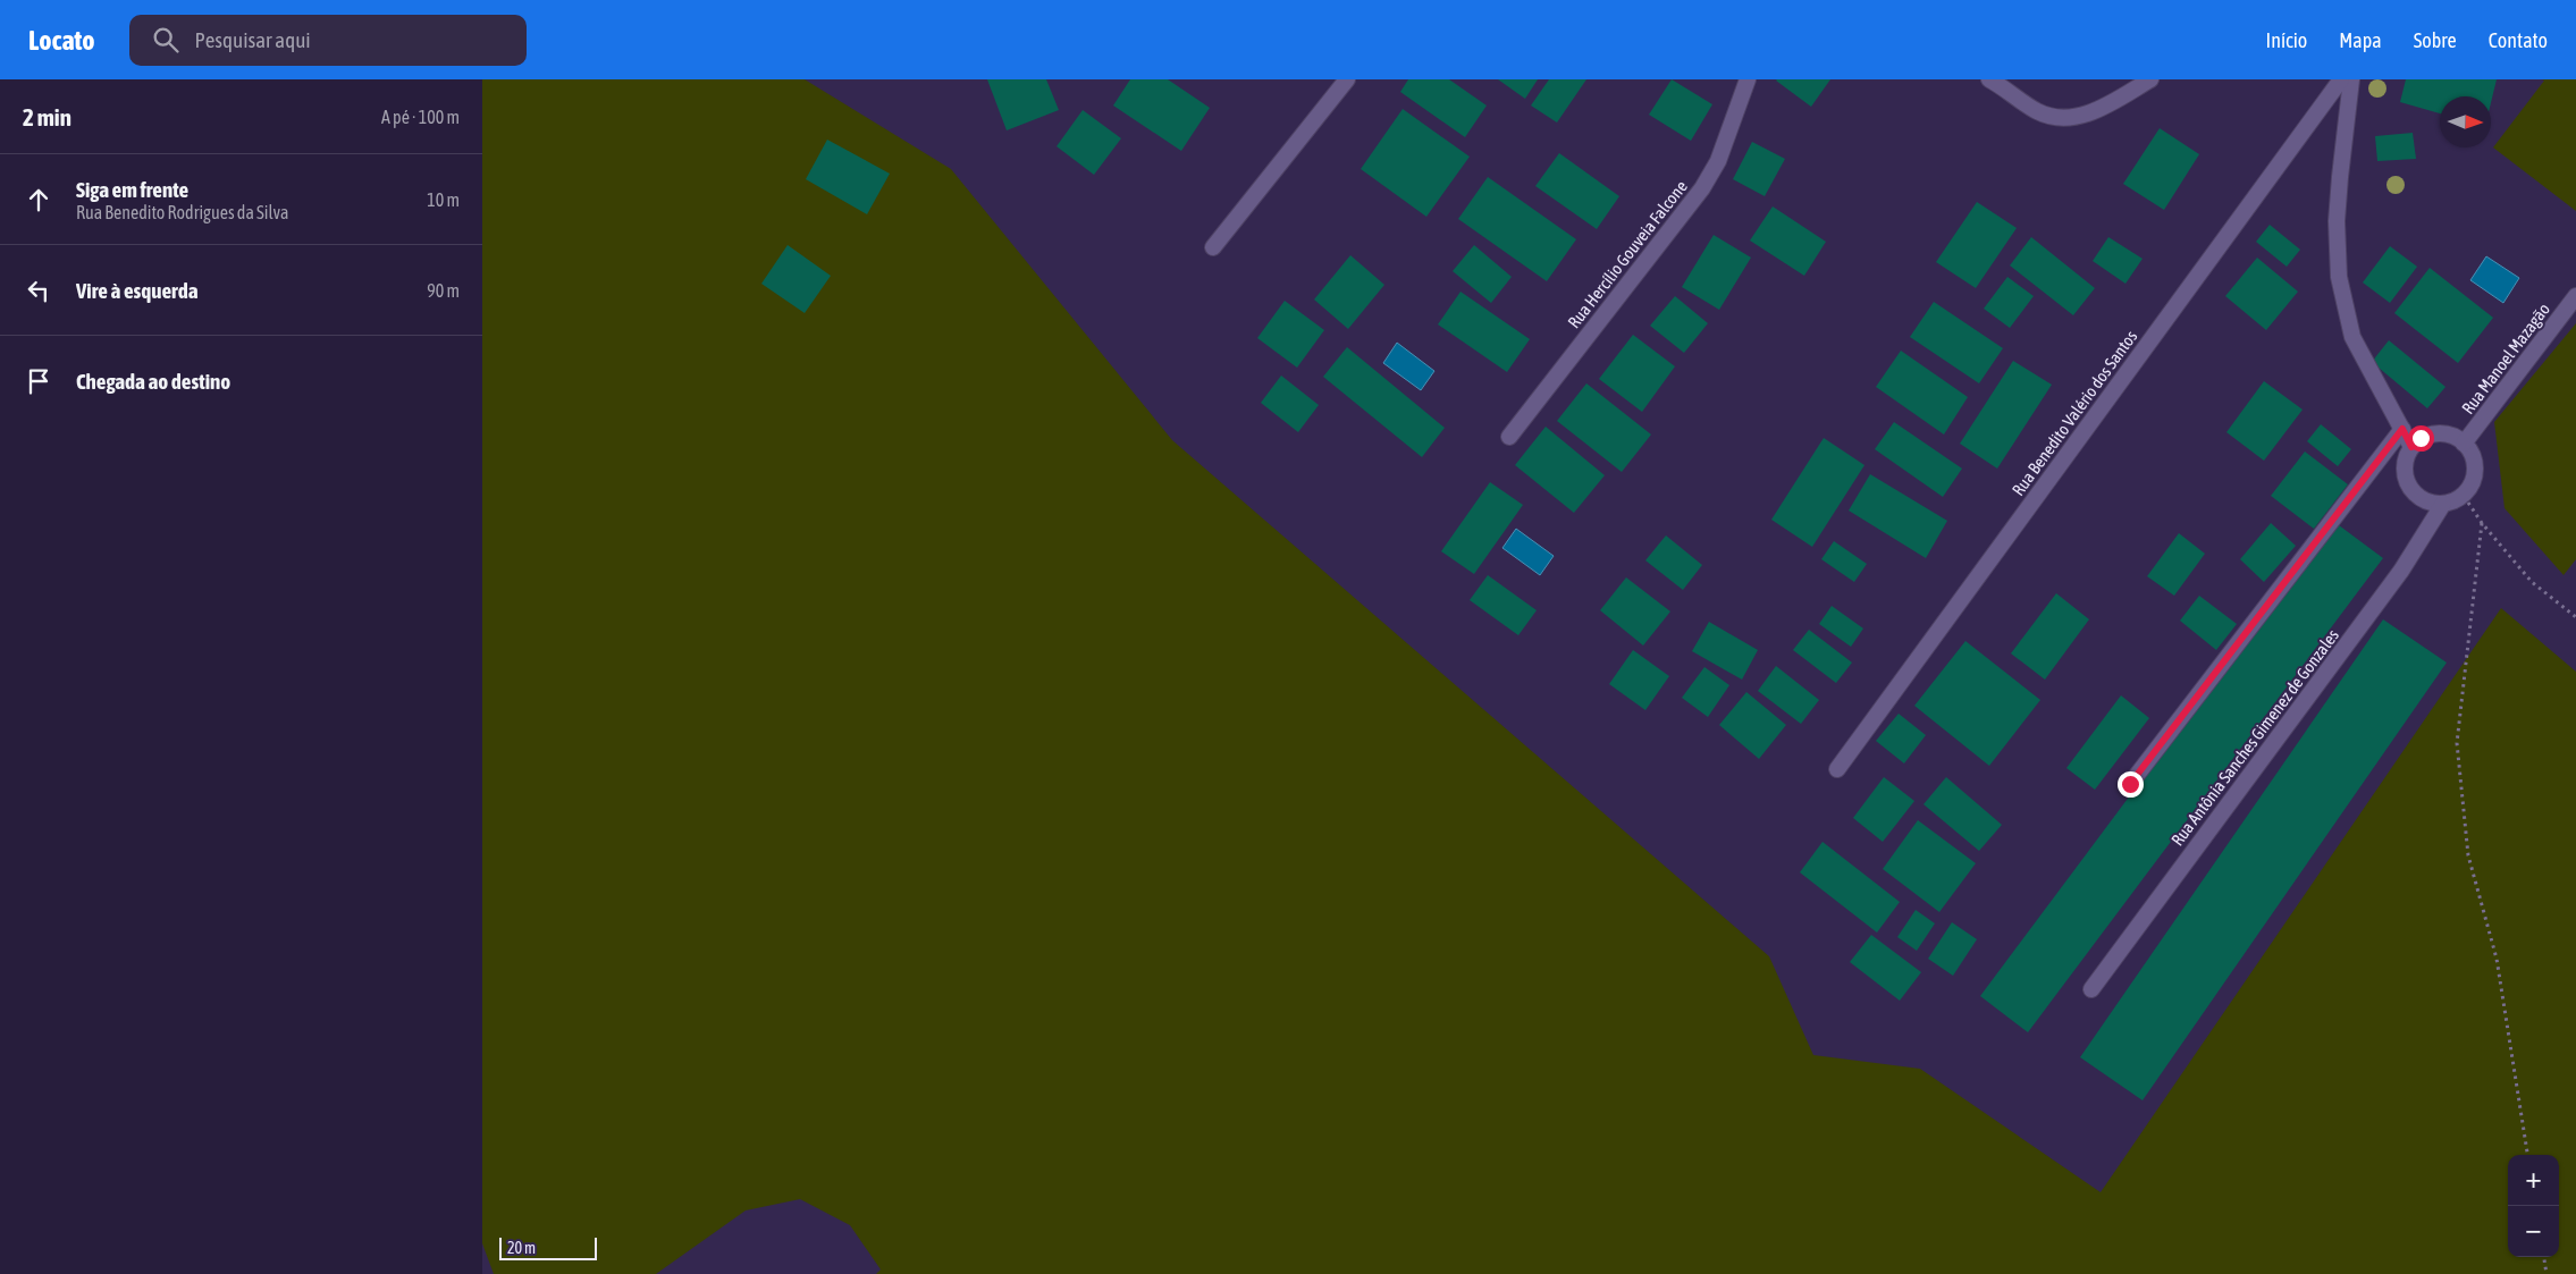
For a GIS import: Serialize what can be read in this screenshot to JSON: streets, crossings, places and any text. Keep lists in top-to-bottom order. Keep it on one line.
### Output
{"streets":{"street":["Rua Hercílio Gouveia Falcone","Rua Manoel Mazagão","Rua Benedito Valério dos Santos","Rua Antônia Sanches Gimenez de Gonzales"]},"crossings":[["Rua Manoel Mazagão","Rua Antônia Sanches Gimenez de Gonzales"]],"scale_bar":"20 m","north":"right","page":{"header":"Locato","search":"Pesquisar aqui","nav":["Início","Mapa","Sobre","Contato"],"heading":["2 min","A pé · 100 m"],"list":[["Siga em frente","Rua Benedito Rodrigues da Silva","10 m"],["Vire à esquerda","90 m"],"Chegada ao destino"],"map_buttons":["+","−"],"scale":"20 m"}}
